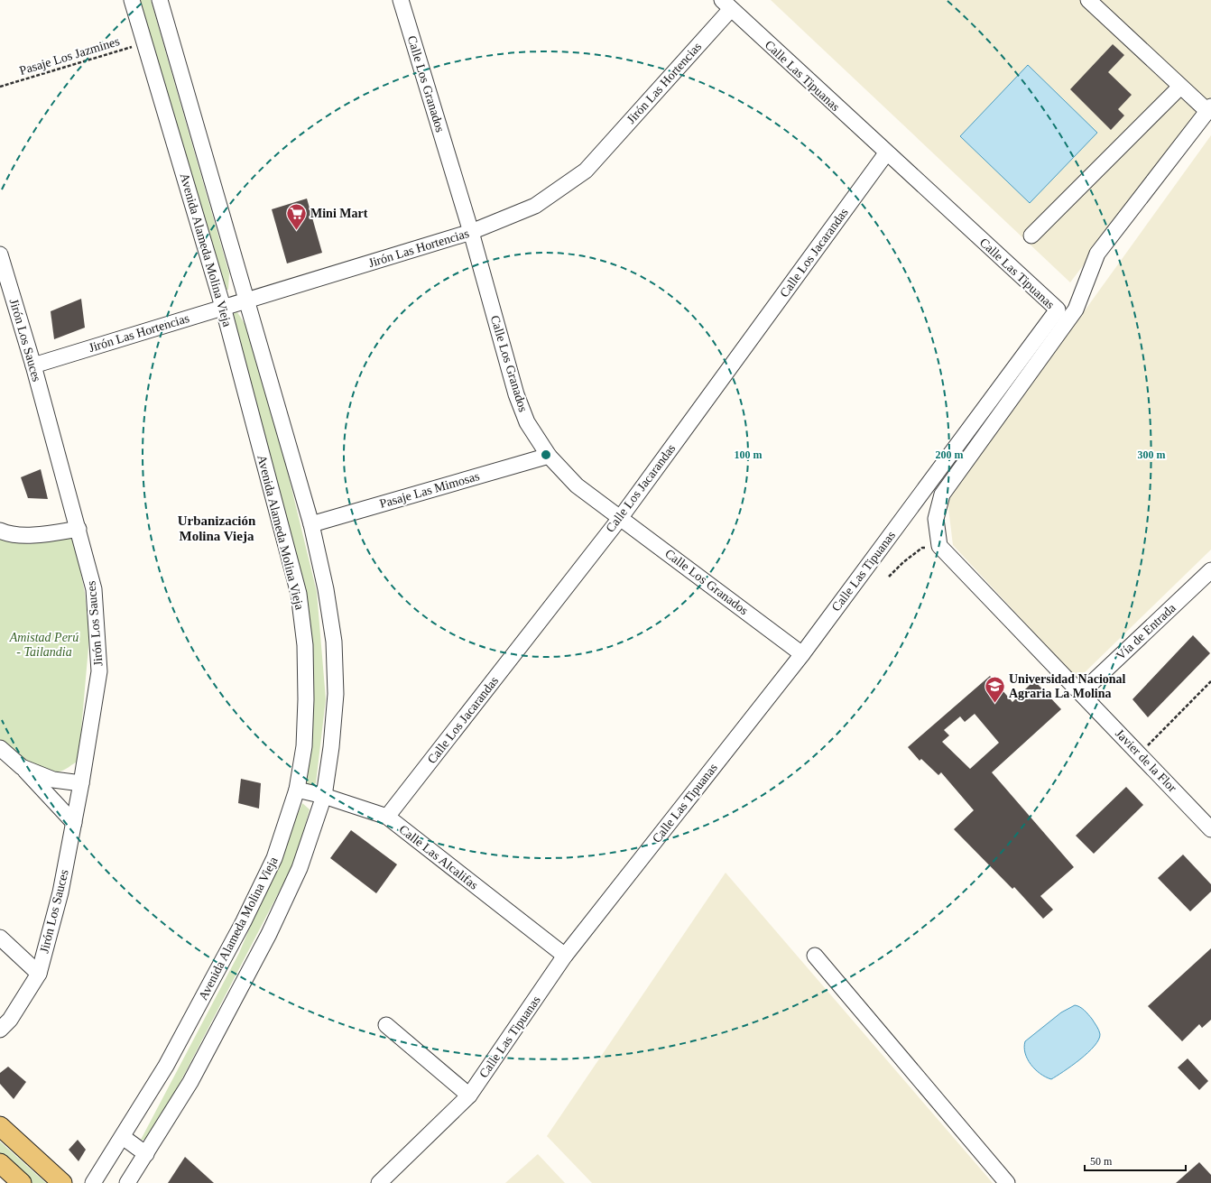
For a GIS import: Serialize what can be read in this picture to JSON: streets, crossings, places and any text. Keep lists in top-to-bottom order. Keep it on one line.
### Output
{"streets":{"street":["Calle Las Tipuanas","Jirón Las Hortencias","Calle Los Granados","Avenida Alameda Molina Vieja","Calle Los Jacarandas","Jirón Los Sauces","Pasaje Las Mimosas","Vía de Entrada","Javier de la Flor","Calle Las Alcalifas"],"path":["Pasaje Los Jazmines"]},"crossings":[["Pasaje Los Jazmines","Avenida Alameda Molina Vieja"],["Calle Las Tipuanas","Jirón Las Hortencias"],["Calle Las Tipuanas","Calle Los Granados"],["Calle Las Tipuanas","Calle Los Jacarandas"],["Calle Las Tipuanas","Calle Las Alcalifas"],["Jirón Las Hortencias","Calle Los Granados"],["Jirón Las Hortencias","Avenida Alameda Molina Vieja"],["Jirón Las Hortencias","Jirón Los Sauces"],["Calle Los Granados","Calle Los Jacarandas"],["Calle Los Granados","Pasaje Las Mimosas"],["Avenida Alameda Molina Vieja","Pasaje Las Mimosas"],["Avenida Alameda Molina Vieja","Calle Las Alcalifas"],["Calle Los Jacarandas","Calle Las Alcalifas"],["Vía de Entrada","Javier de la Flor"]],"districts":["Urbanización Molina Vieja"],"parks":["Amistad Perú - Tailandia"],"places":{"supermarket":["Mini Mart"],"school or university":["Universidad Nacional Agraria La Molina"]},"scale_bar":"50 m","rings":["100 m","200 m","300 m"]}
